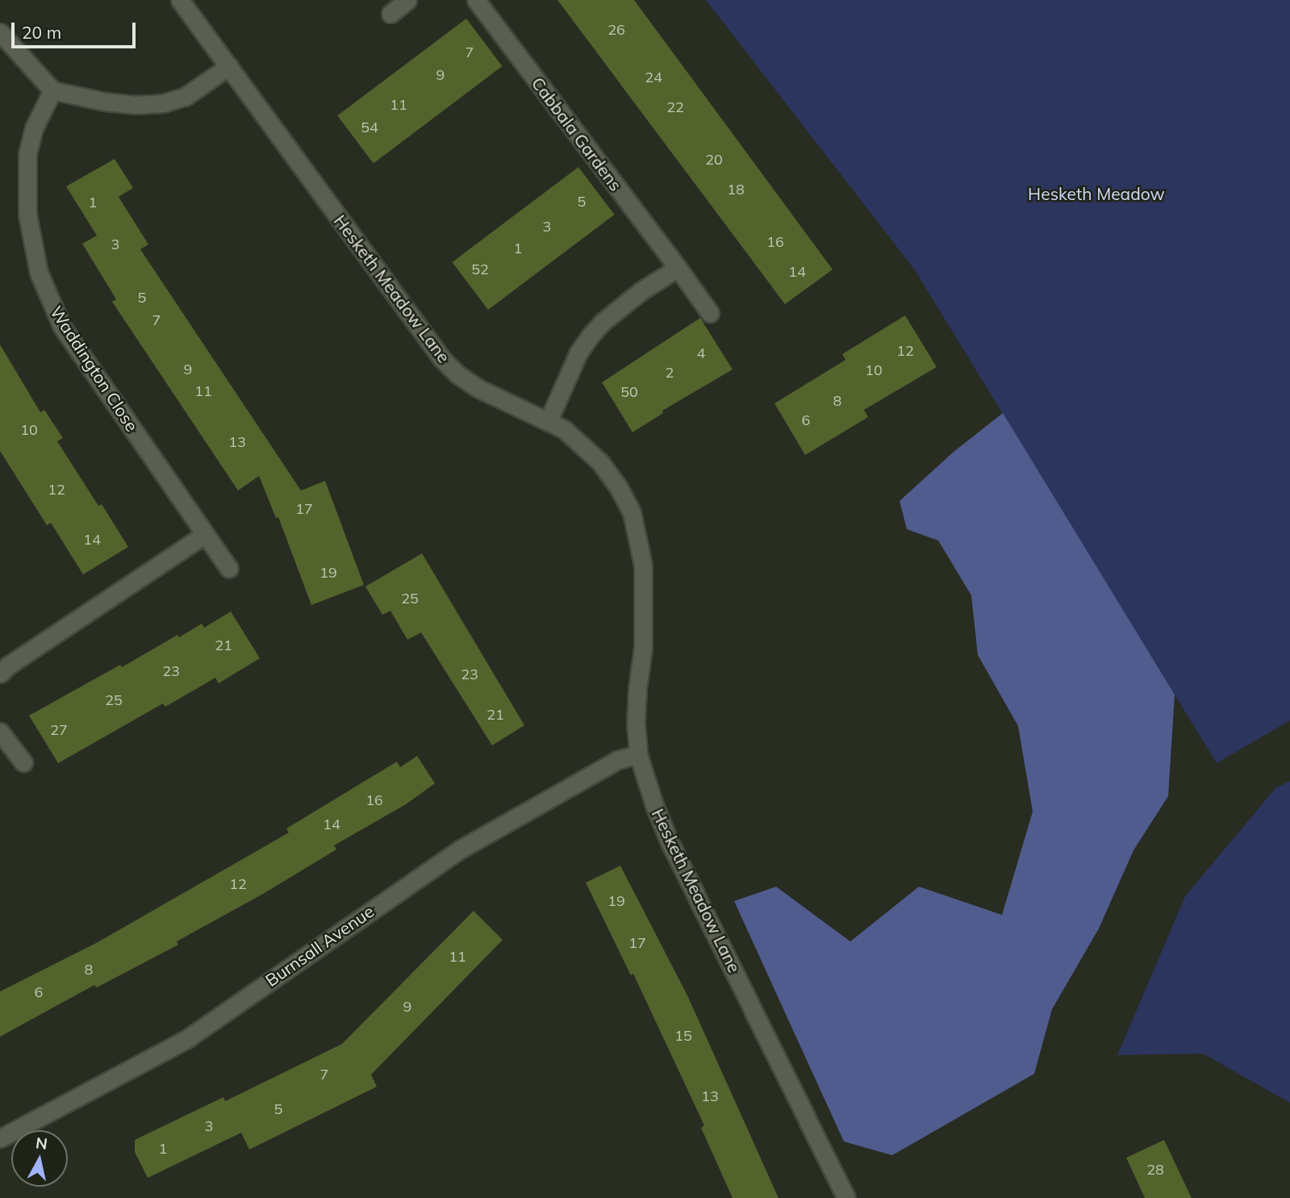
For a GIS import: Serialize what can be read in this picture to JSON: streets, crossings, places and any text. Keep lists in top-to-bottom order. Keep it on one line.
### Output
{"streets":{"street":["Cabbala Gardens","Hesketh Meadow Lane","Waddington Close","Burnsall Avenue"]},"crossings":[["Hesketh Meadow Lane","Burnsall Avenue"]],"parks":["Hesketh Meadow"],"house_numbers":["26","7","9","24","11","22","54","20","18","5","1","3","16","3","1","52","14","5","7","12","4","9","10","2","11","50","8","6","10","13","12","17","14","19","25","21","23","23","25","21","27","16","14","12","19","17","11","8","6","9","15","7","13","5","3","1","28"],"scale_bar":"20 m","north":"top"}
